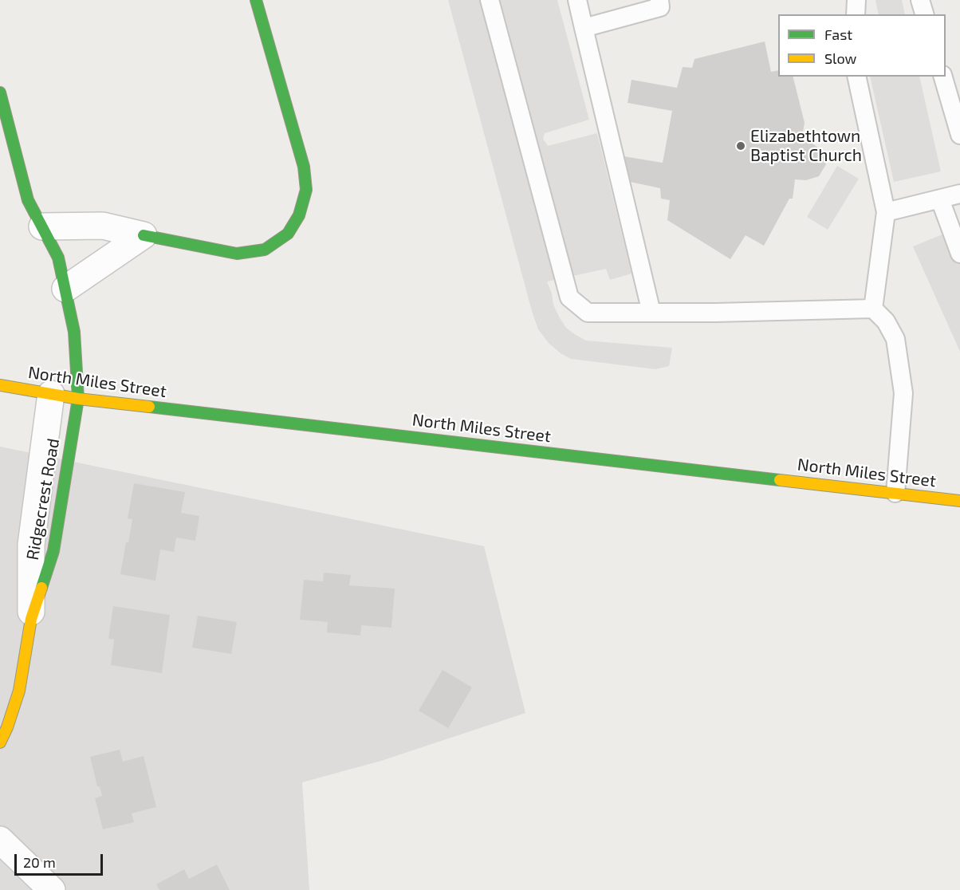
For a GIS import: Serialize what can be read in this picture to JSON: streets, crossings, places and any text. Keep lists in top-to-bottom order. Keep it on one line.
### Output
{"streets":{"street":["North Miles Street","Ridgecrest Road"]},"crossings":[["North Miles Street","Ridgecrest Road"]],"places":["Elizabethtown Baptist Church"],"legend":["Fast","Slow"],"scale_bar":"20 m"}
